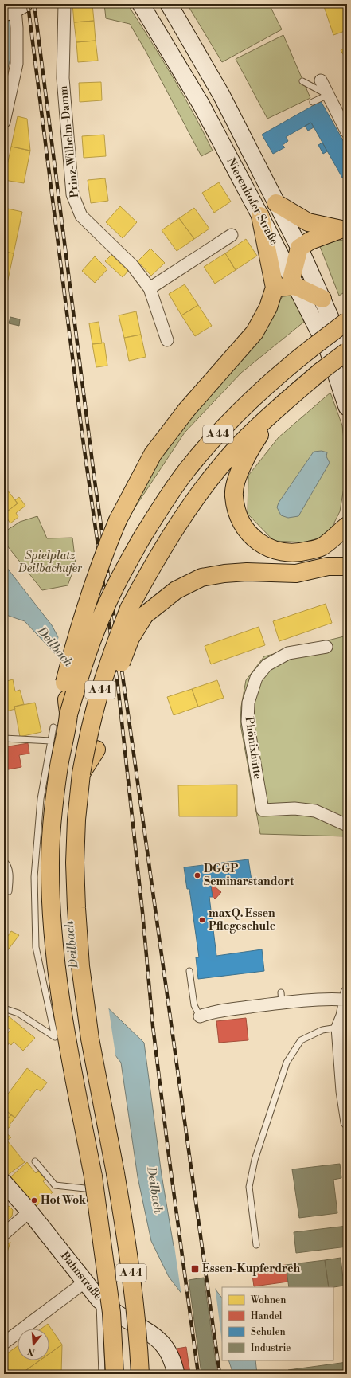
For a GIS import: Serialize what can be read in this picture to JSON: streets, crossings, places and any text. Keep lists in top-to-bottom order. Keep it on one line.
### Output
{"streets":{"highway":["A 44"],"main road":["Nierenhofer Straße","Bahnstraße"],"street":["Prinz-Wilhelm-Damm","Phönixhütte"]},"water":["Deilbach"],"parks":["Spielplatz Deilbachufer"],"places":{"other":["DGGP Seminarstandort","maxQ. Essen Pflegeschule","Hot Wok"],"transit":["Essen-Kupferdreh"]},"legend":["Wohnen","Handel","Schulen","Industrie"],"north":"bottom"}
